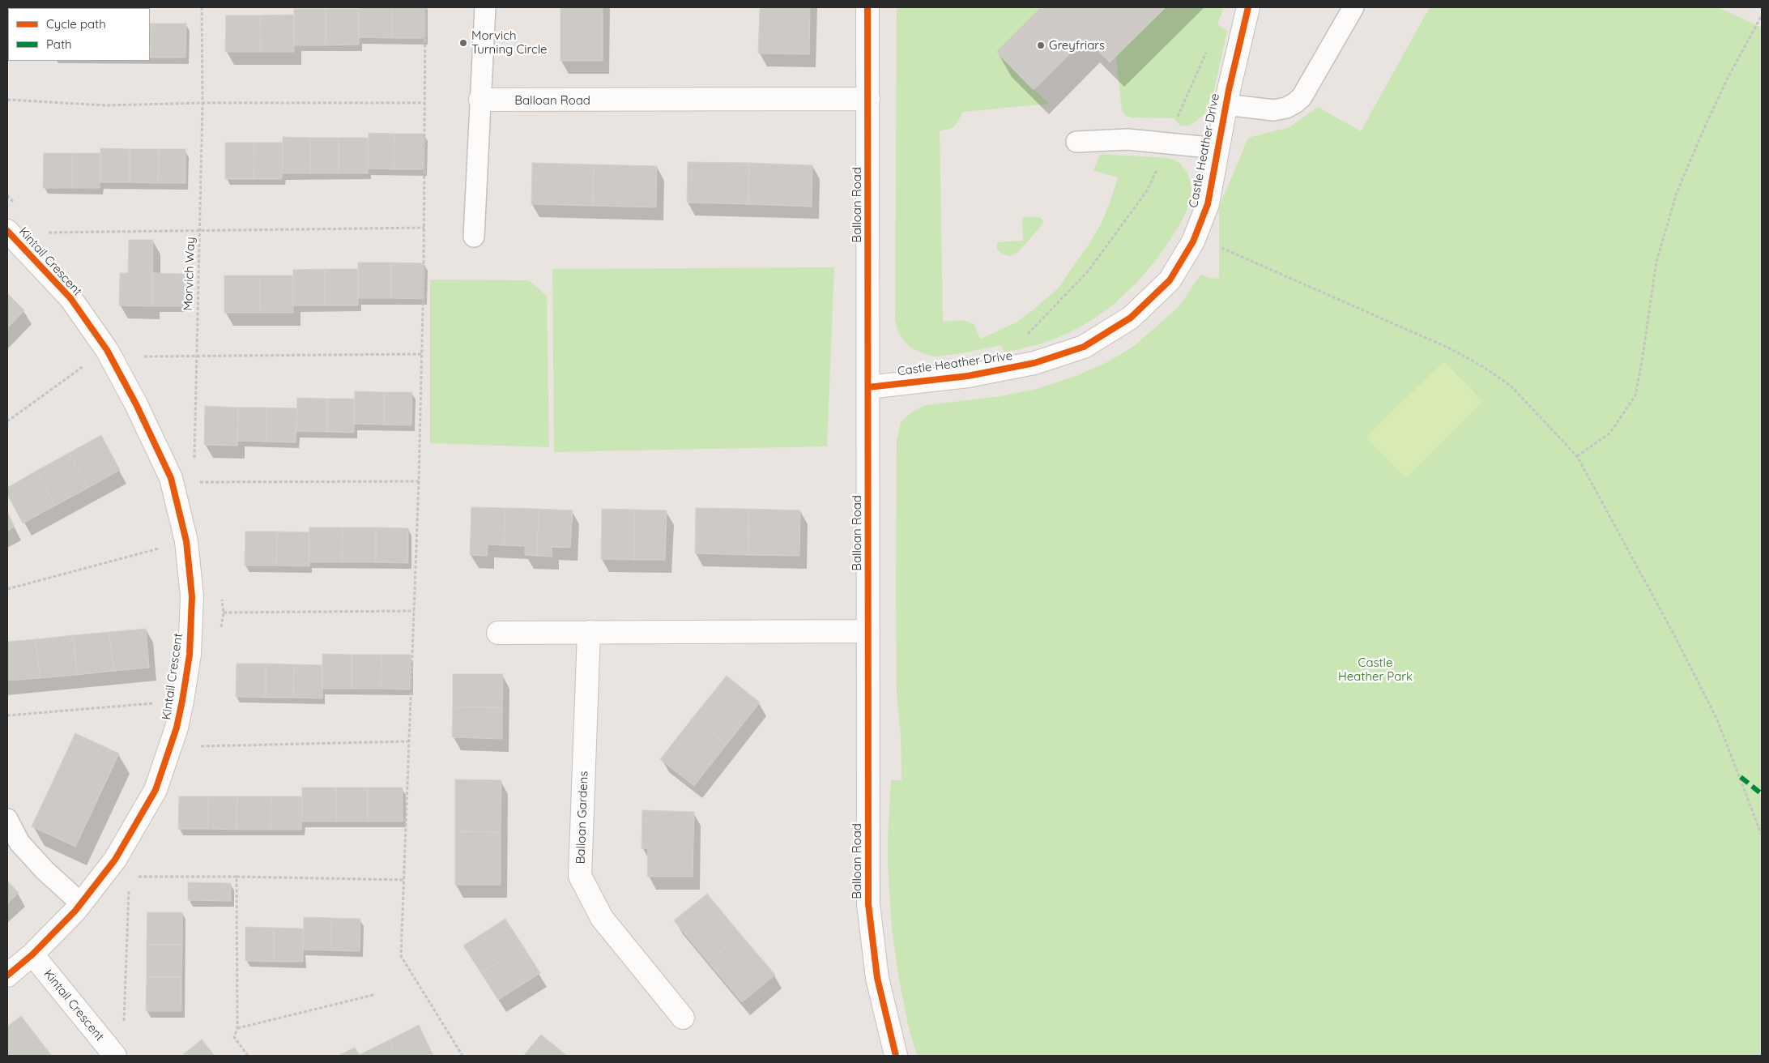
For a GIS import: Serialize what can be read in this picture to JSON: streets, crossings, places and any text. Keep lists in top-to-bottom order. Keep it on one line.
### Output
{"streets":{"street":["Balloan Road","Castle Heather Drive","Kintail Crescent","Balloan Gardens"],"path":["Morvich Way"]},"crossings":[["Balloan Road","Castle Heather Drive"]],"parks":["Castle Heather Park"],"places":["Morvich Turning Circle","Greyfriars"],"legend":["Cycle path","Path"]}
